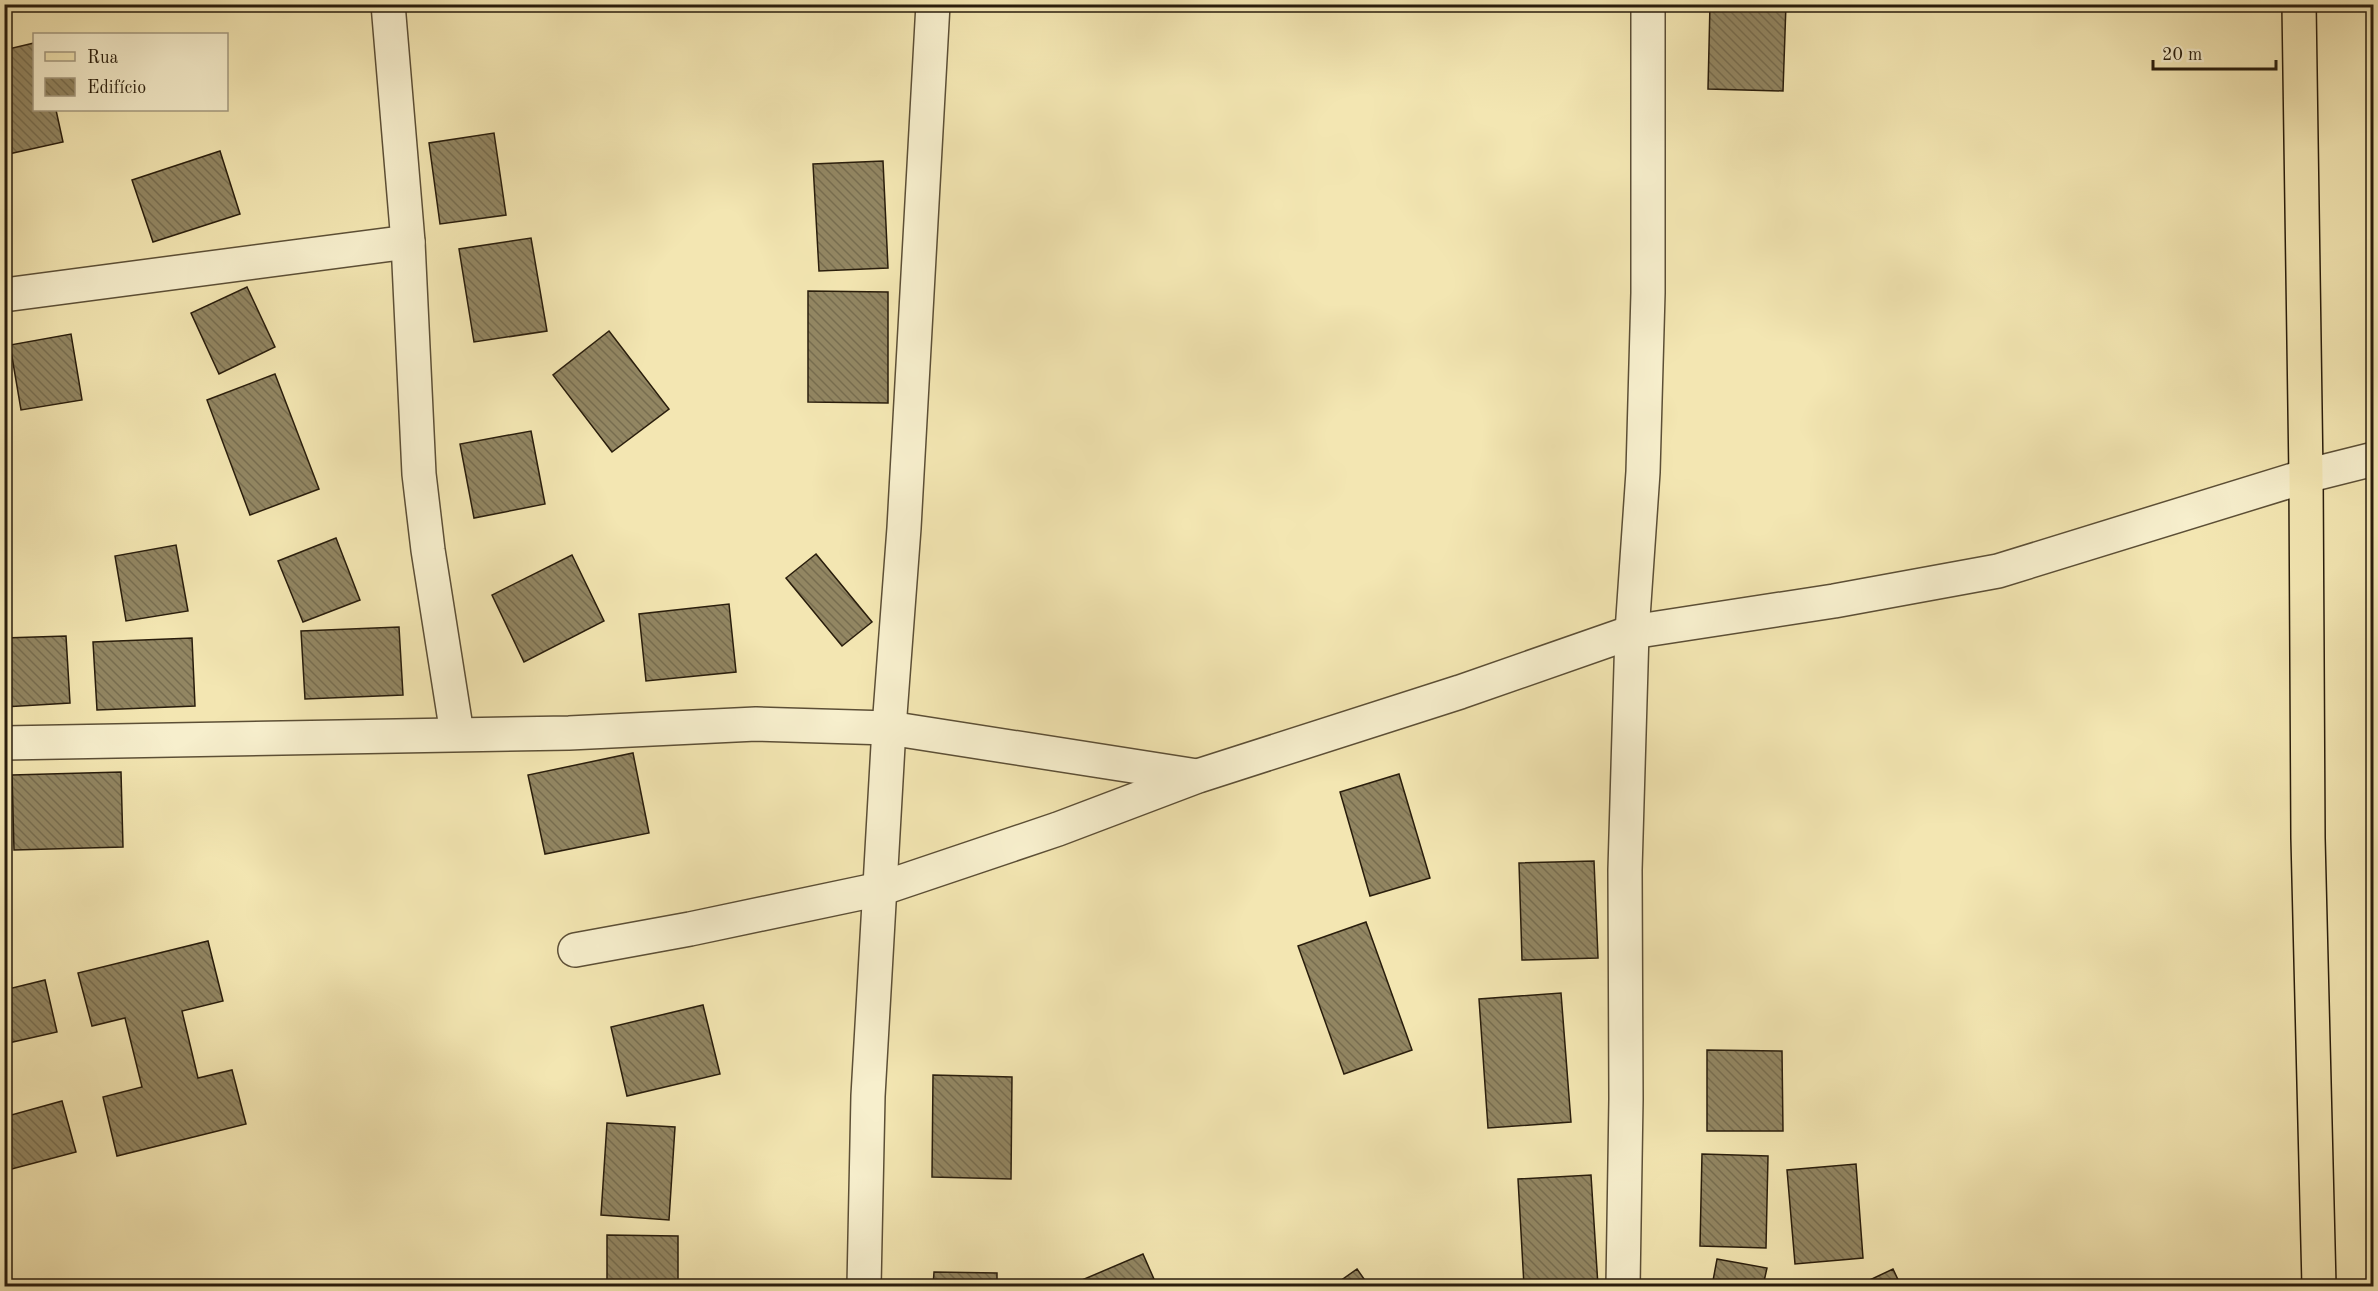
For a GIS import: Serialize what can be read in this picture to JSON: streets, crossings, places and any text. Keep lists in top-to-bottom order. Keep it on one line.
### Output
{"legend":["Rua","Edifício"],"scale_bar":"20 m"}
